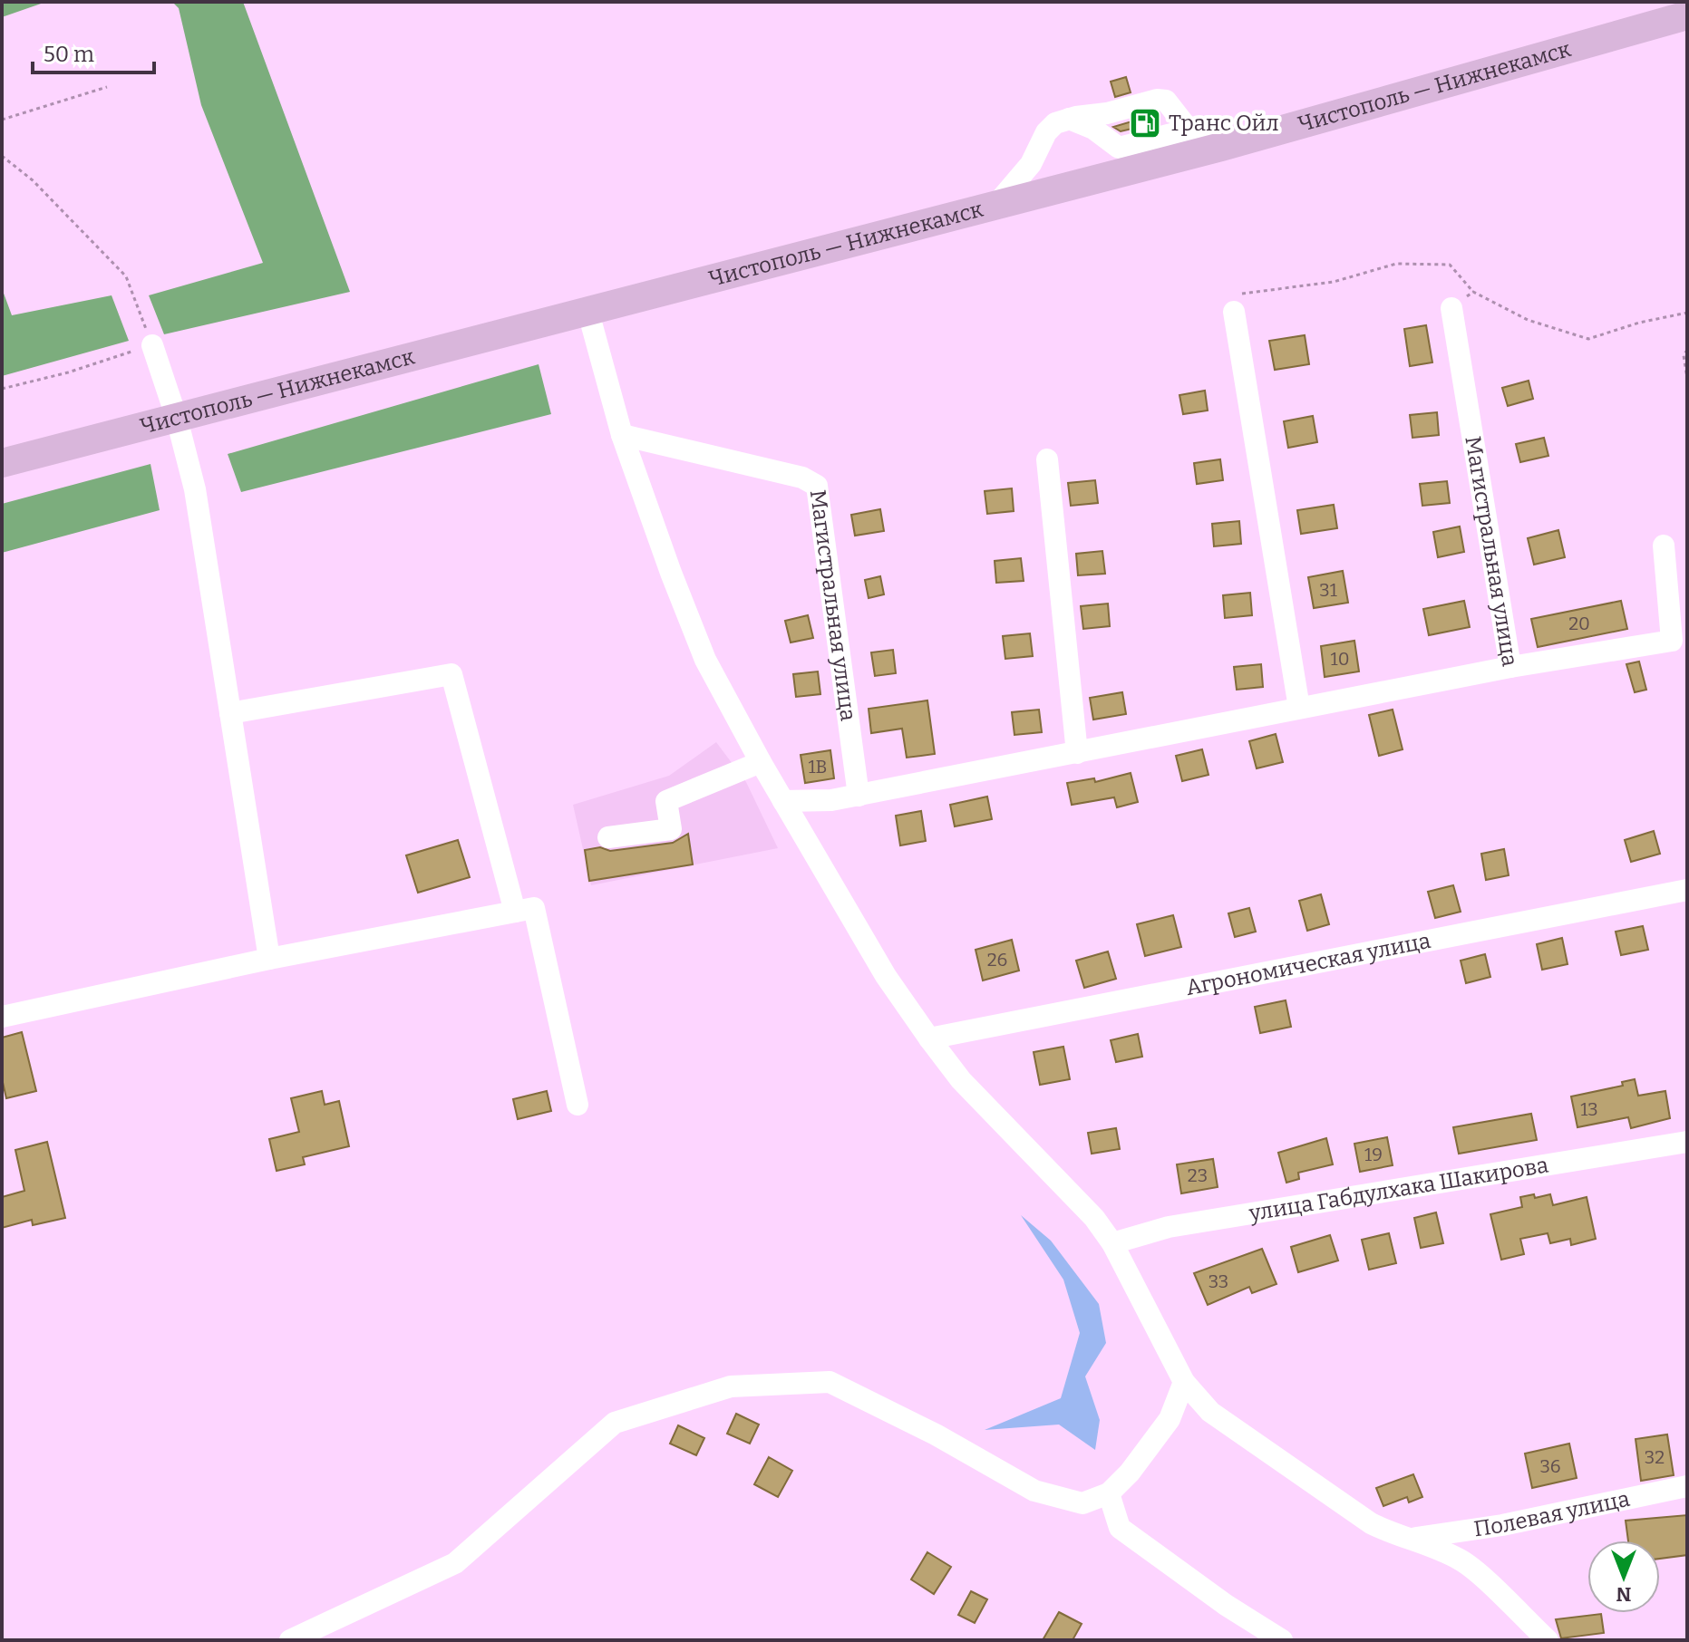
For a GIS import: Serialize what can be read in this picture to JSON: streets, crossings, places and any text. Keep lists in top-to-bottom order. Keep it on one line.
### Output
{"streets":{"main road":["Чистополь — Нижнекамск"],"street":["Магистральная улица","Агрономическая улица","улица Габдулхака Шакирова","Полевая улица"]},"places":{"fuel station":["Транс Ойл"]},"house_numbers":["31","20","10","1В","26","13","19","23","33","32","36"],"scale_bar":"50 m","north":"bottom"}
